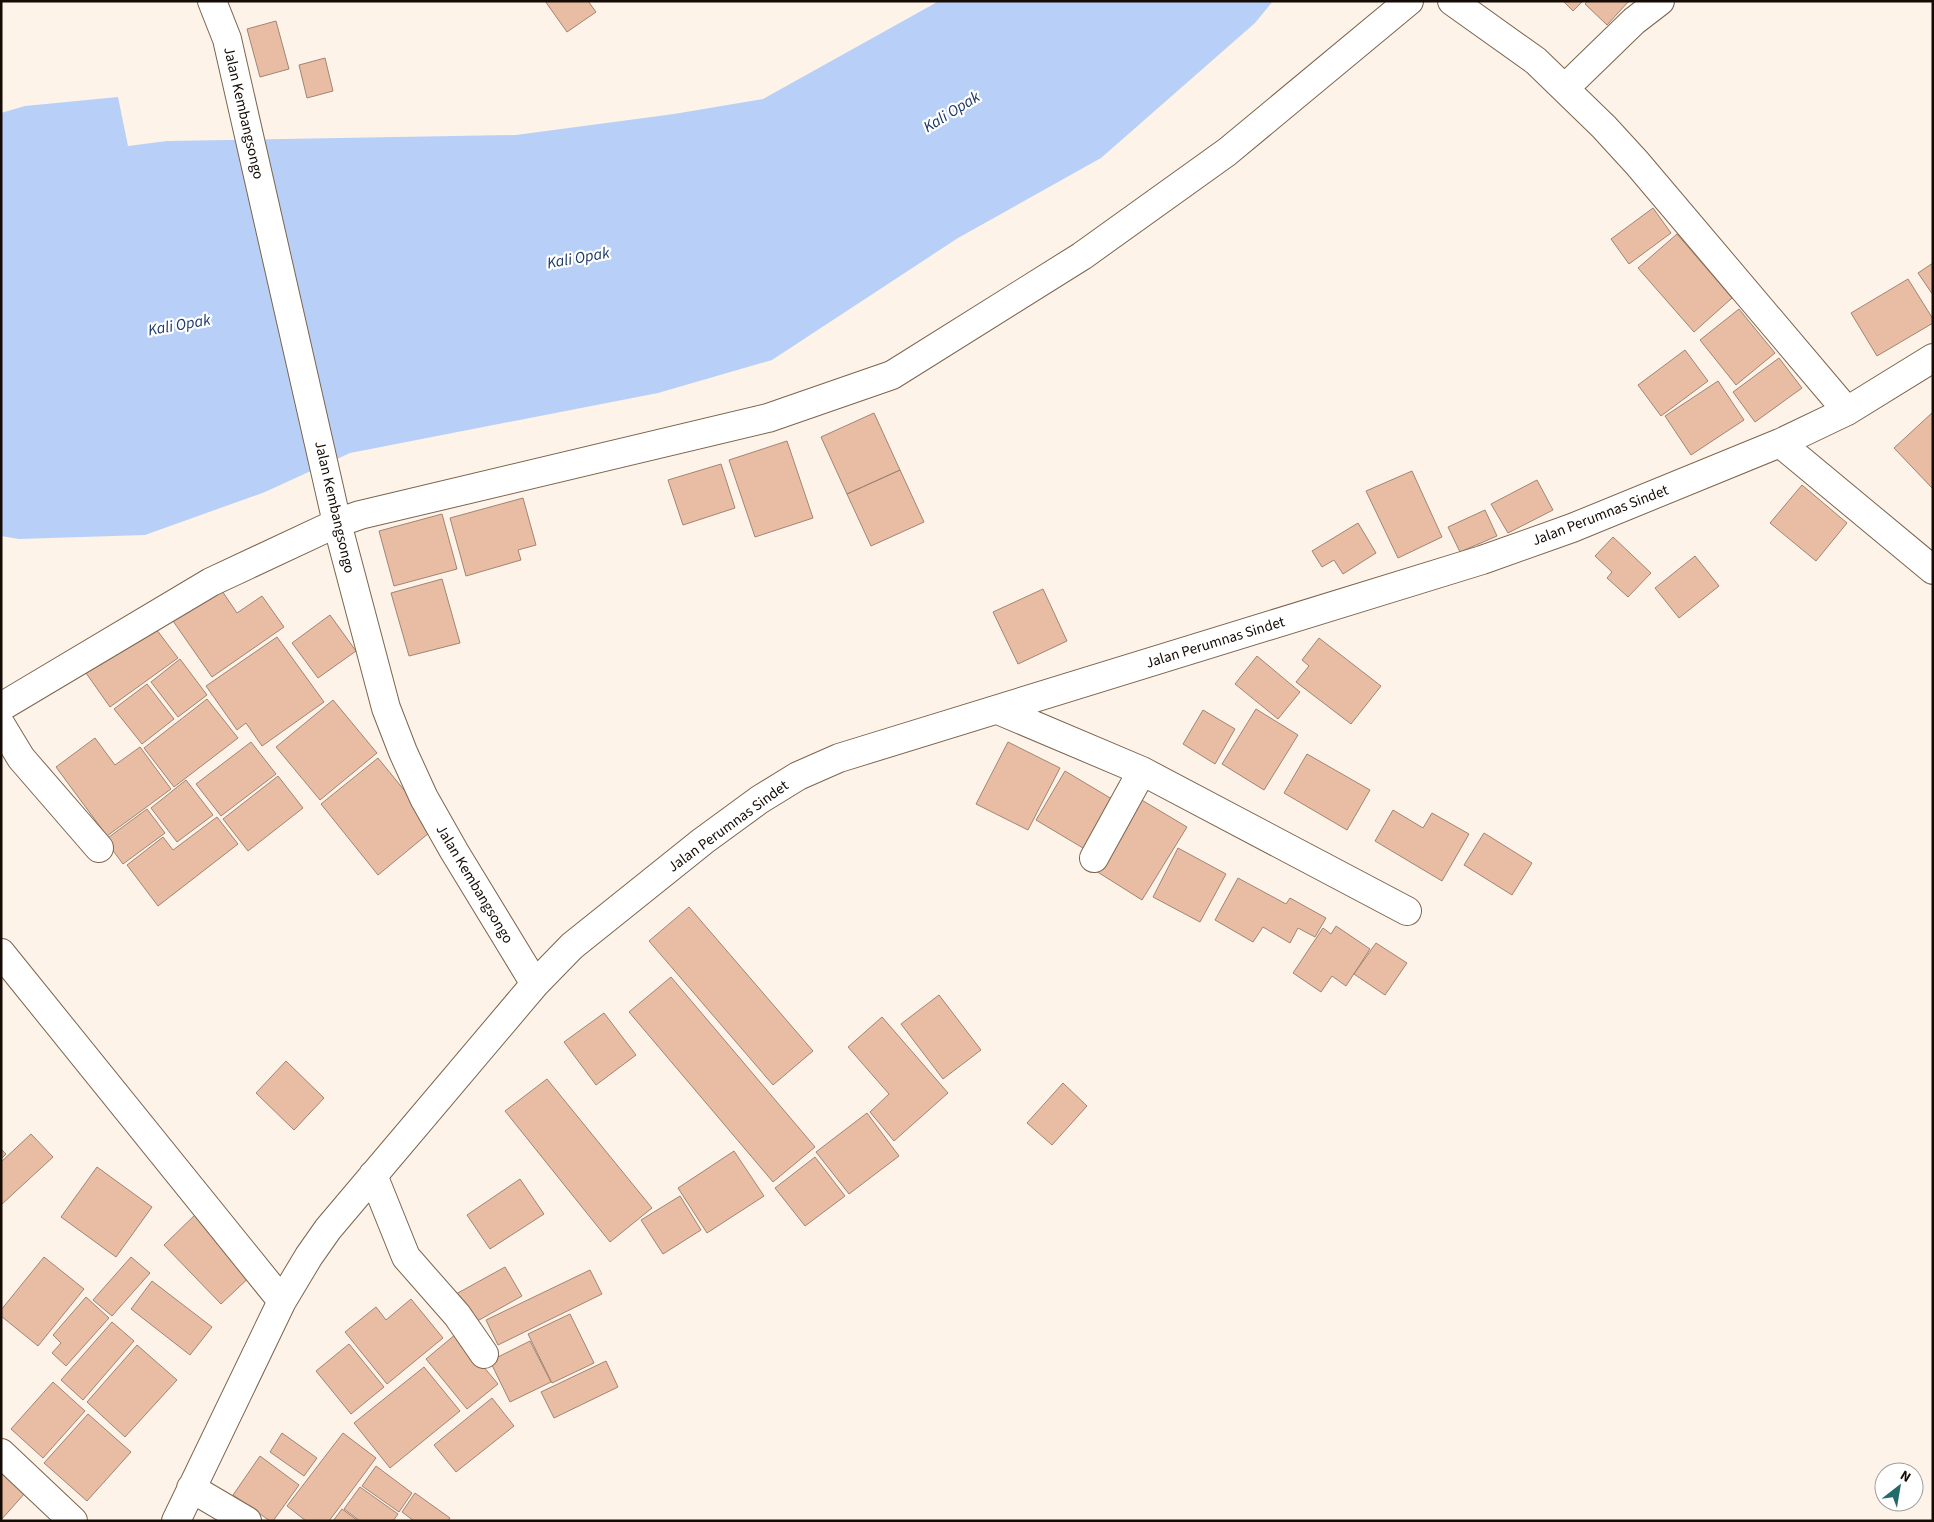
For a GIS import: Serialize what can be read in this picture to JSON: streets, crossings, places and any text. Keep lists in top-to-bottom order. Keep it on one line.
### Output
{"streets":{"street":["Jalan Kembangsongo","Jalan Perumnas Sindet"]},"crossings":[["Jalan Kembangsongo","Jalan Perumnas Sindet"]],"water":["Kali Opak"],"north":"top right"}
